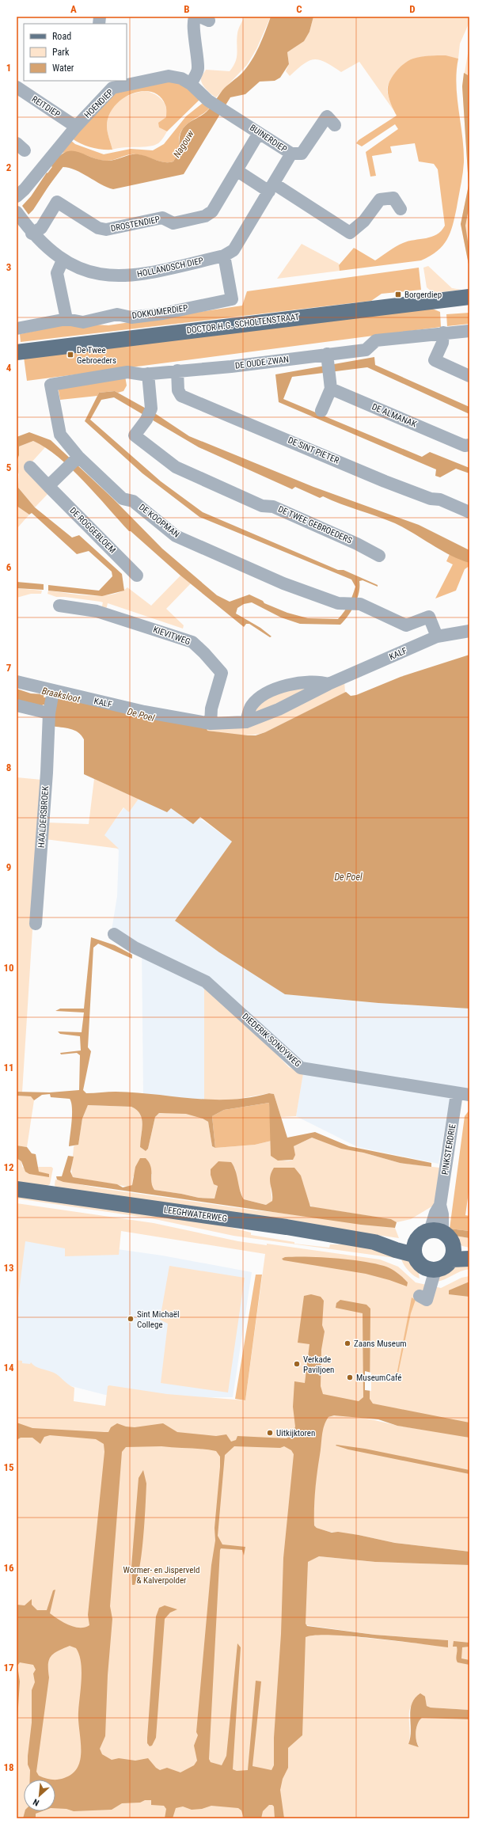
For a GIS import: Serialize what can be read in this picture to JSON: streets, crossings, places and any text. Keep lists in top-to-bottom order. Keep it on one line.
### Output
{"streets":{"main road":["DOCTOR H.G. SCHOLTENSTRAAT","LEEGHWATERWEG"],"street":["HOENDIEP","REITDIEP","BUINERDIEP","DROSTENDIEP","HOLLANDSCH DIEP","DOKKUMERDIEP","DE OUDE ZWAN","DE ALMANAK","DE SINT PIETER","DE KOOPMAN","DE TWEE GEBROEDERS","DE ROGGEBLOEM","KIEVITWEG","KALF","HAALDERSBROEK","DIEDERIK SONOYWEG","PINKSTERDRIE"]},"crossings":[["HOENDIEP","REITDIEP"],["HOENDIEP","BUINERDIEP"],["BUINERDIEP","DROSTENDIEP"],["BUINERDIEP","HOLLANDSCH DIEP"],["DROSTENDIEP","HOLLANDSCH DIEP"],["HOLLANDSCH DIEP","DOKKUMERDIEP"],["DE OUDE ZWAN","DE SINT PIETER"],["DE OUDE ZWAN","DE KOOPMAN"],["DE OUDE ZWAN","DE TWEE GEBROEDERS"],["DE KOOPMAN","KALF"],["KIEVITWEG","KALF"],["KALF","HAALDERSBROEK"],["DIEDERIK SONOYWEG","PINKSTERDRIE"],["PINKSTERDRIE","LEEGHWATERWEG"]],"water":["Nagouw","Braaksloot","De Poel"],"parks":["Wormer- en Jisperveld & Kalverpolder"],"places":{"transit":["Borgerdiep","De Twee Gebroeders"],"other":["Sint Michaël College","Zaans Museum","Verkade Paviljoen","MuseumCafé","Uitkijktoren"]},"legend":["Road","Park","Water"],"north":"bottom left","grid":{"columns":["A","B","C","D"],"rows":["1","2","3","4","5","6","7","8","9","10","11","12","13","14","15","16","17","18"]}}
